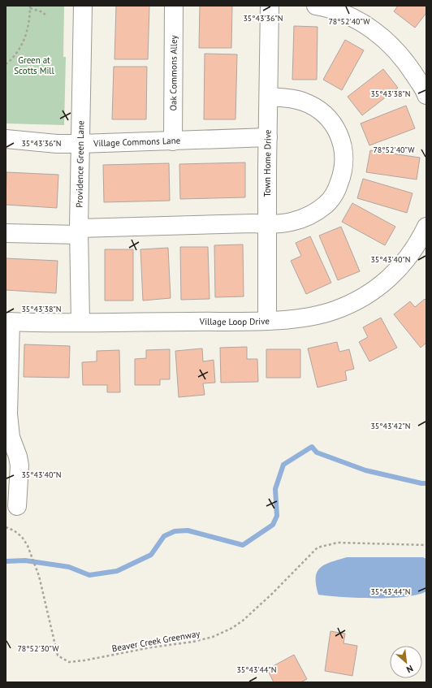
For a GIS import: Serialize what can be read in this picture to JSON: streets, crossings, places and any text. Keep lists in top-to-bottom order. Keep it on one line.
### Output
{"streets":{"street":["Oak Commons Alley","Village Commons Lane","Town Home Drive","Providence Green Lane","Village Loop Drive"],"path":["Beaver Creek Greenway"]},"crossings":[["Oak Commons Alley","Village Commons Lane"],["Village Commons Lane","Town Home Drive"],["Village Commons Lane","Providence Green Lane"],["Town Home Drive","Village Loop Drive"],["Providence Green Lane","Village Loop Drive"]],"parks":["Green at Scotts Mill"],"north":"bottom right","coordinates":["35°43'36\"N","78°52'40\"W","35°43'38\"N","35°43'40\"N","35°43'42\"N","35°43'44\"N","78°52'30\"W"]}
